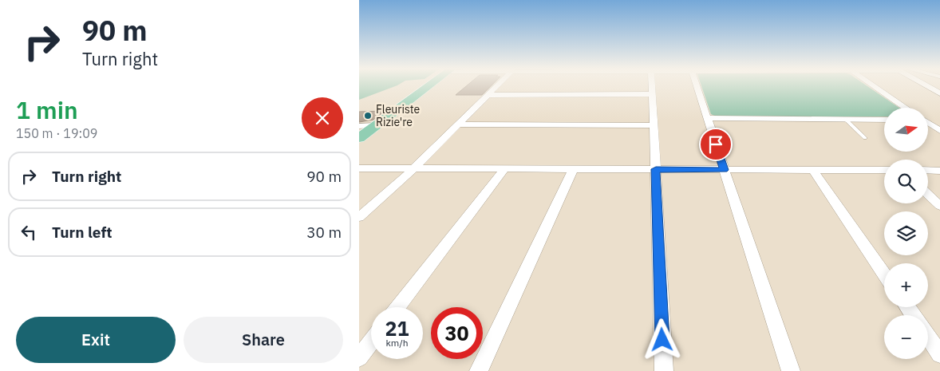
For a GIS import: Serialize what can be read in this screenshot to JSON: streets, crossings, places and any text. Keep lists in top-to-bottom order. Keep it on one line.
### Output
{"places":["Fleuriste Rizie're"],"north":"right","page":{"turn":["90 m","Turn right"],"heading":["1 min","150 m · 19:09"],"map_buttons":["+","−"],"list":[{"name":"Turn right","value":"90 m"},{"name":"Turn left","value":"30 m"}],"speed":"21 km/h","limit":"30","buttons":["Exit","Share"]}}
